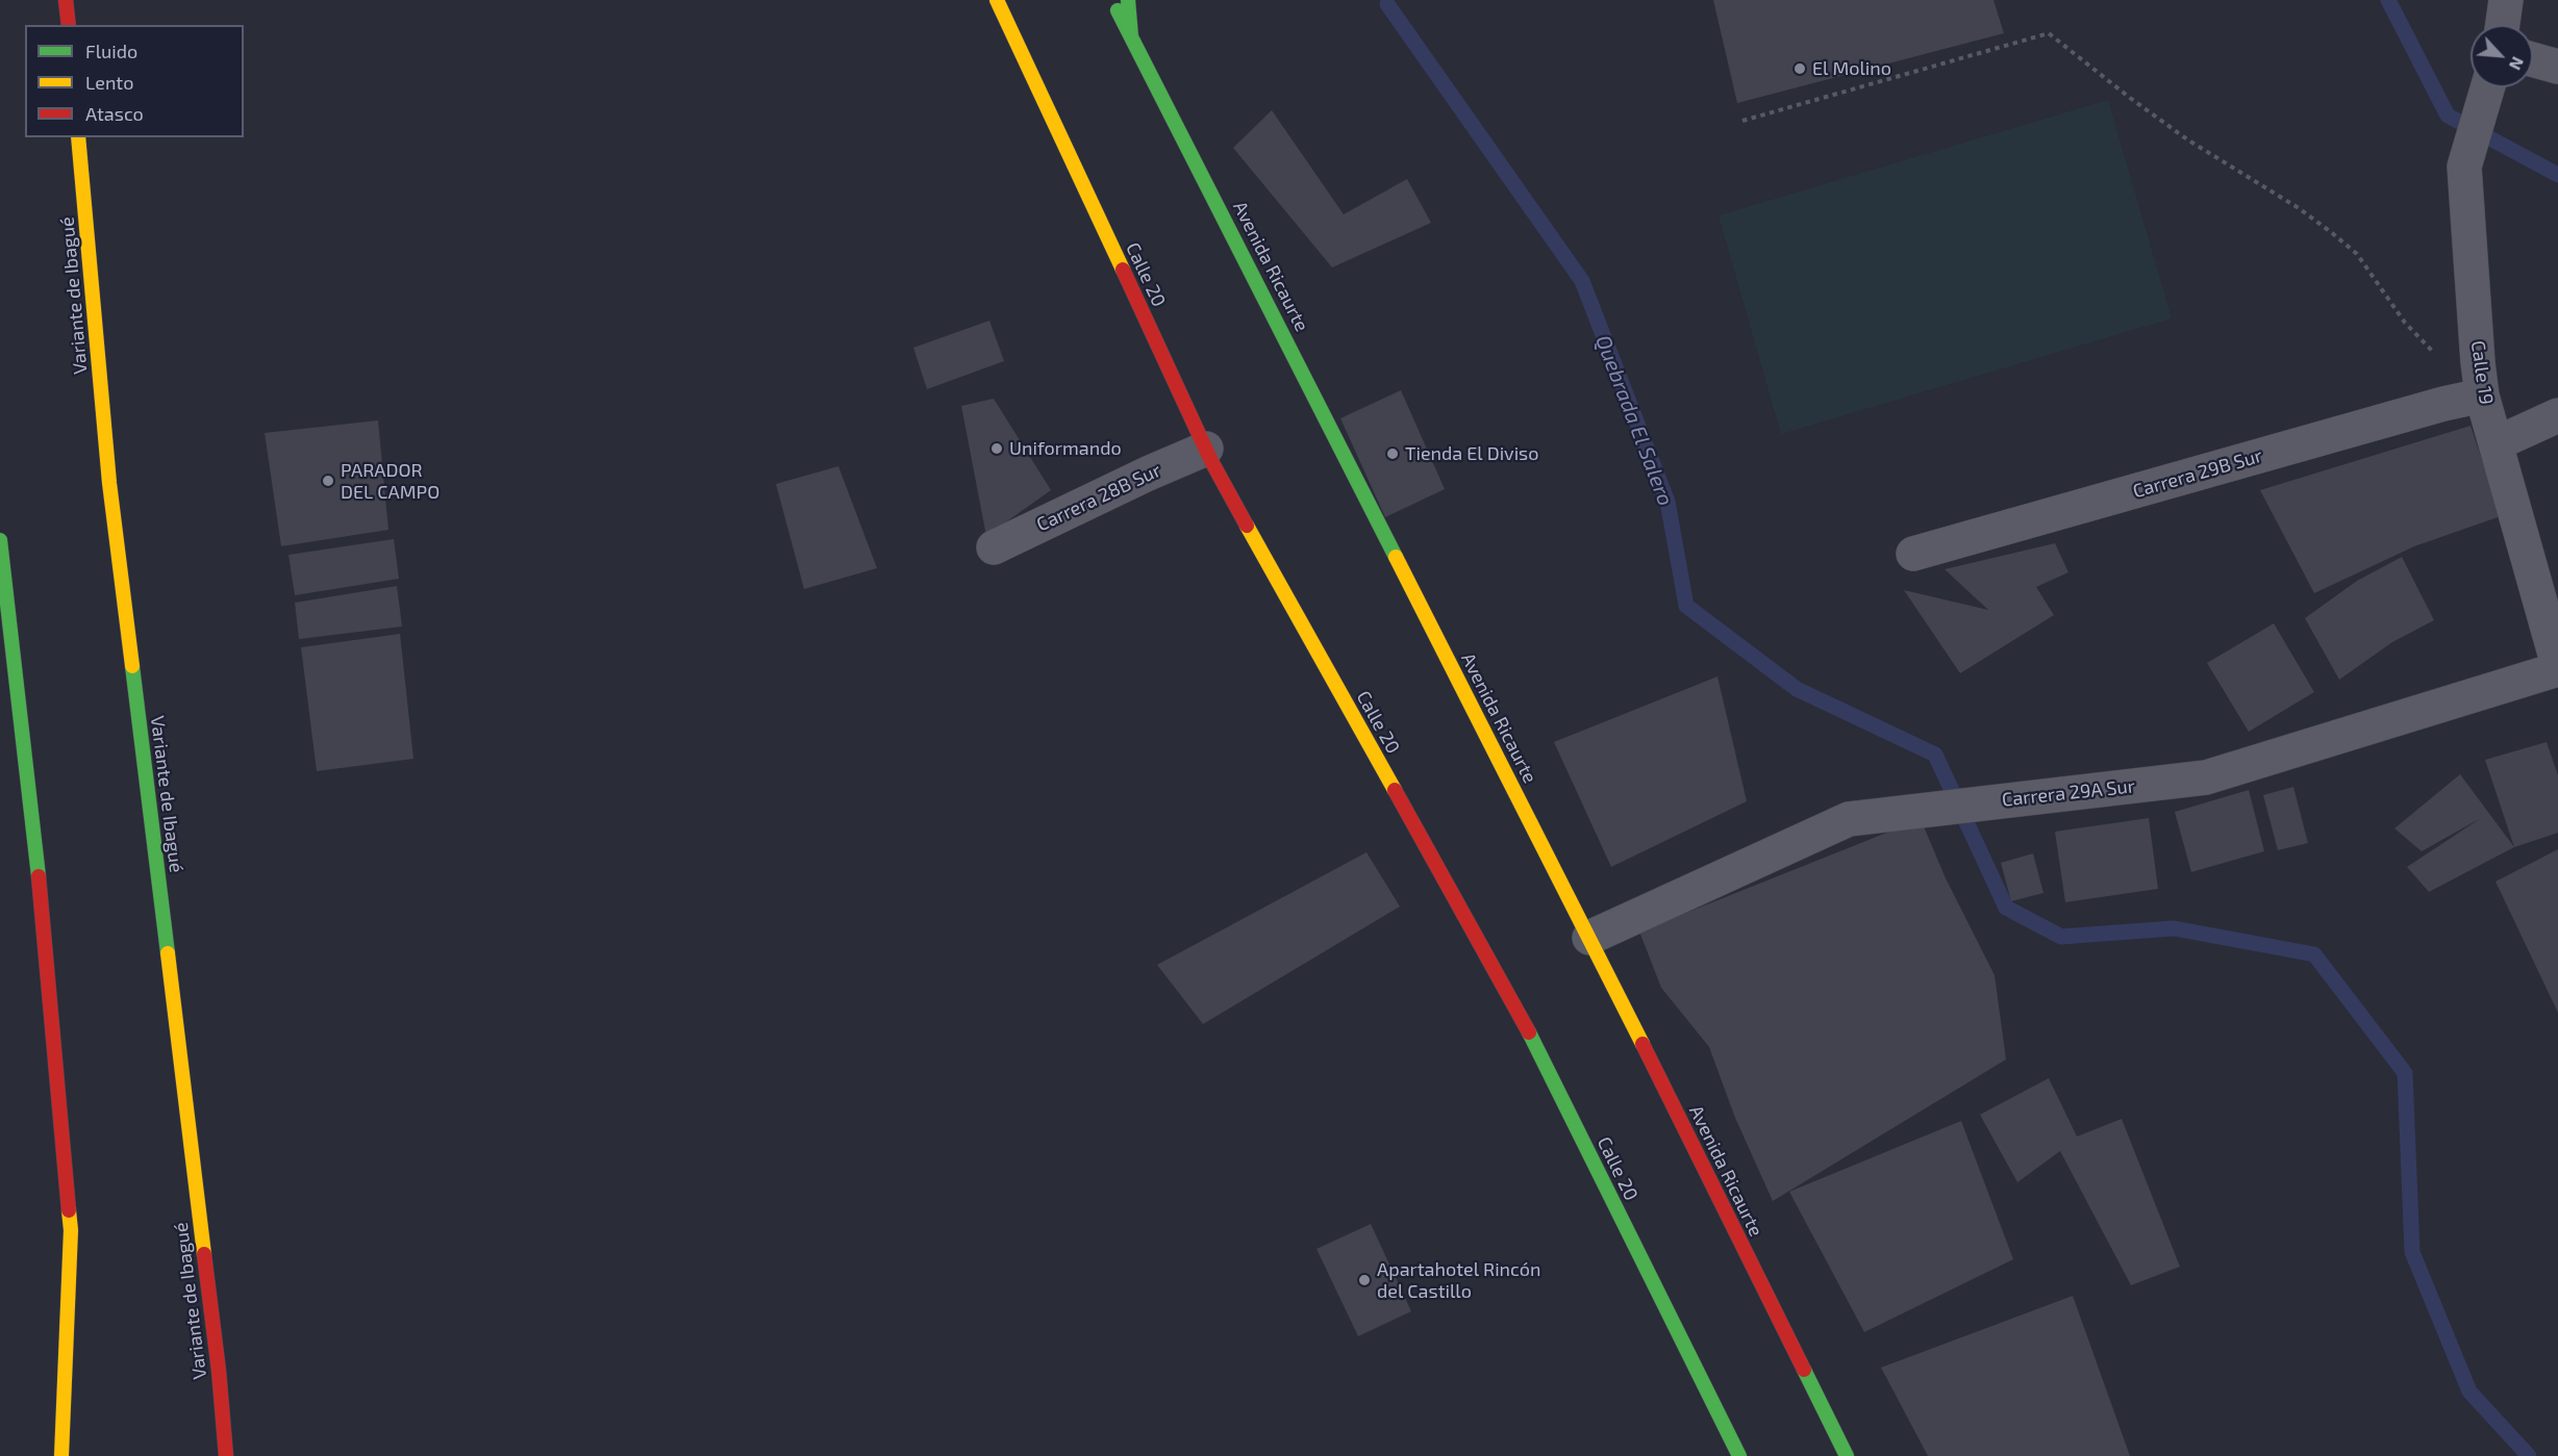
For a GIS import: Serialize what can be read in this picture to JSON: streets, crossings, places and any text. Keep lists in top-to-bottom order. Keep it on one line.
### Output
{"streets":{"main road":["Avenida Ricaurte","Calle 20","Variante de Ibagué"],"street":["Calle 19","Carrera 29B Sur","Carrera 28B Sur","Carrera 29A Sur"]},"crossings":[["Avenida Ricaurte","Carrera 29A Sur"],["Calle 20","Carrera 28B Sur"],["Calle 19","Carrera 29B Sur"],["Calle 19","Carrera 29A Sur"]],"water":["Quebrada El Salero"],"places":["El Molino","Uniformando","Tienda El Diviso","PARADOR DEL CAMPO","Apartahotel Rincón del Castillo"],"legend":["Fluido","Lento","Atasco"],"north":"bottom right"}
